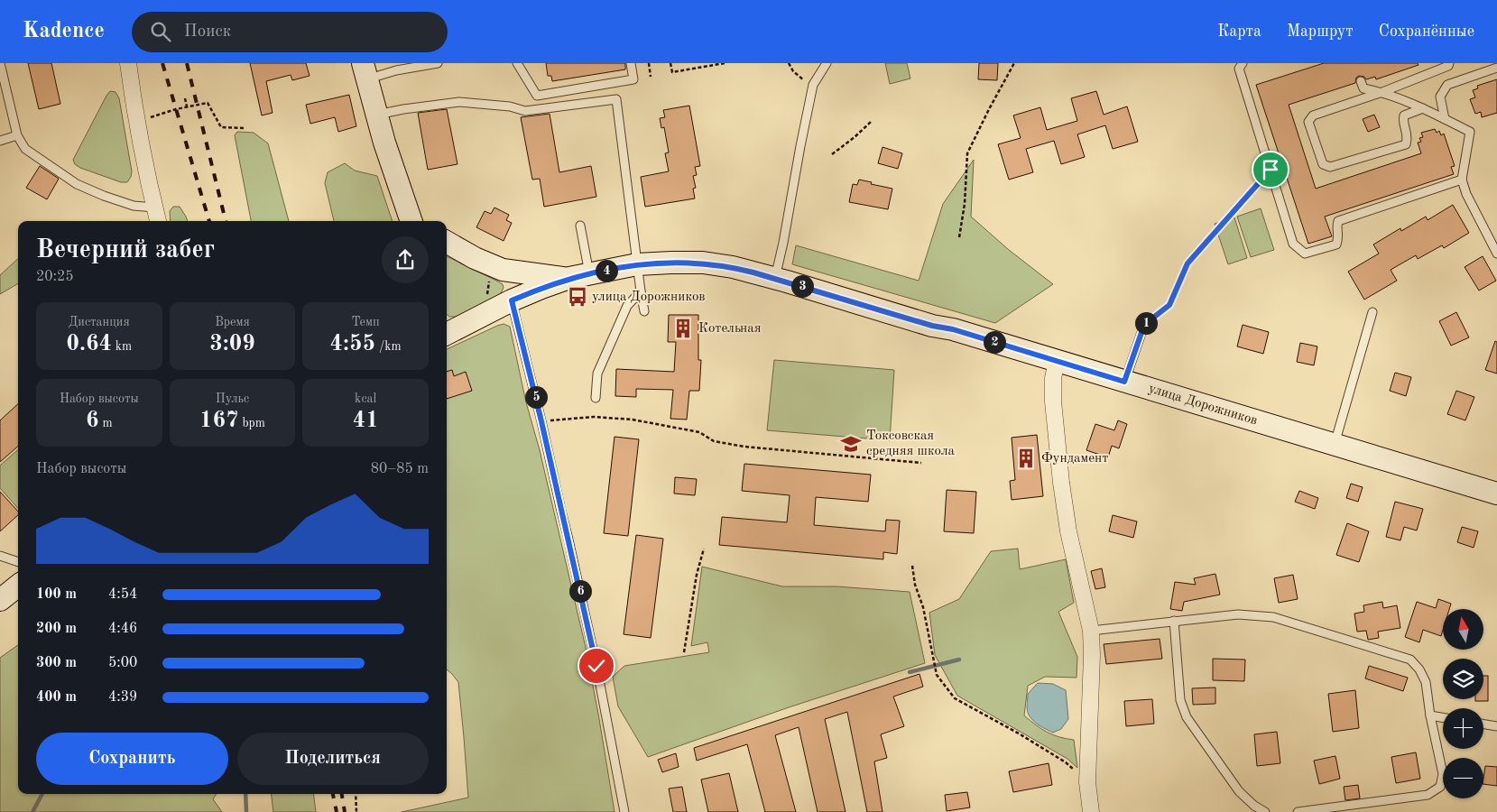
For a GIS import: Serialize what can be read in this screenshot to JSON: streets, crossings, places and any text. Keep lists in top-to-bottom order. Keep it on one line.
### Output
{"streets":{"main road":["улица Дорожников"]},"places":{"bus stop":["улица Дорожников"],"building":["Котельная","Фундамент"],"school or university":["Токсовская средняя школа"]},"north":"top","page":{"header":"Kadence","search":"Поиск","nav":["Карта","Маршрут","Сохранённые"],"heading":["Вечерний забег","20:25"],"pins":["4","3","1","2","5","6"],"stats":[["Дистанция","0.64 km"],["Время","3:09"],["Темп","4:55 /km"],["Набор высоты","6 m"],["Пульс","167 bpm"],["kcal","41"]],"chart":["Набор высоты","80–85 m"],"list":[{"name":"100 m","note":"4:54"},{"name":"200 m","note":"4:46"},{"name":"300 m","note":"5:00"},{"name":"400 m","note":"4:39"}],"map_buttons":["+","−"],"buttons":["Сохранить","Поделиться"]}}
